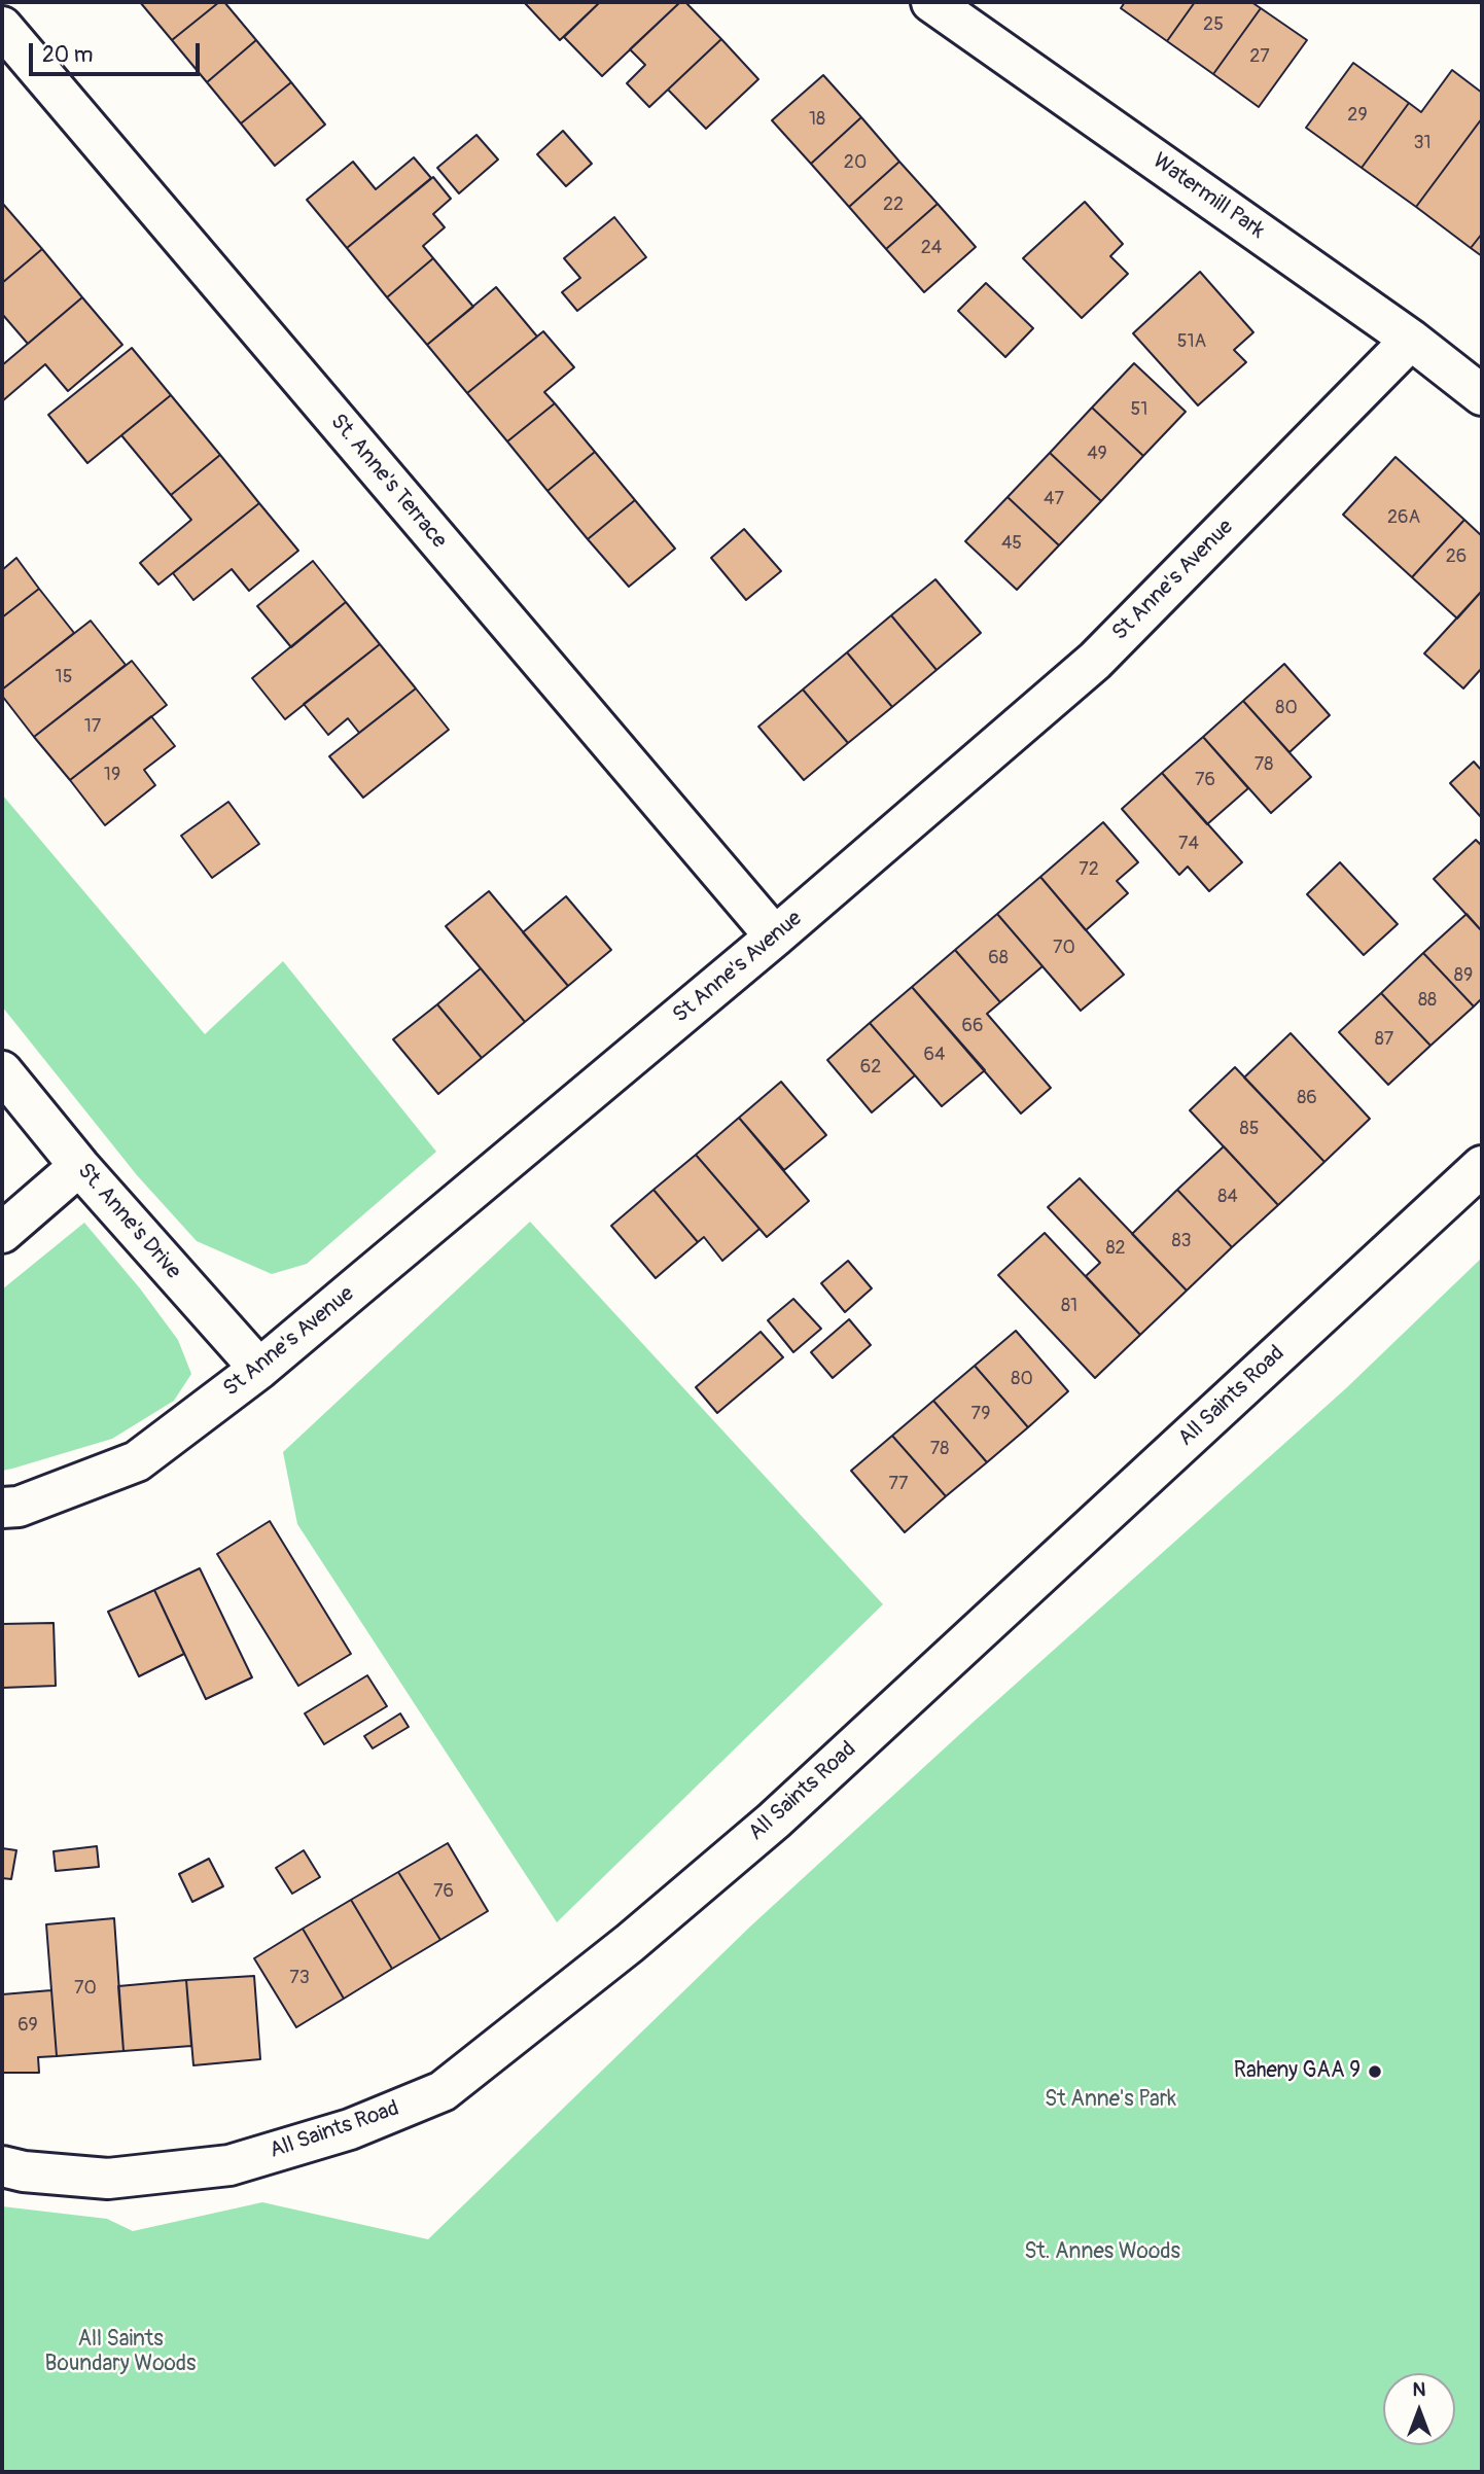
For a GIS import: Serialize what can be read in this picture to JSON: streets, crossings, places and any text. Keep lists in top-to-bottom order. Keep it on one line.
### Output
{"streets":{"street":["Watermill Park","St. Anne's Terrace","St Anne's Avenue","St. Anne's Drive","All Saints Road"]},"crossings":[["Watermill Park","St Anne's Avenue"],["St. Anne's Terrace","St Anne's Avenue"],["St Anne's Avenue","St. Anne's Drive"]],"parks":["St Anne's Park","St. Annes Woods","All Saints Boundary Woods"],"places":["Raheny GAA 9"],"house_numbers":["25","27","29","18","31","20","22","24","51A","51","49","47","26A","45","26","15","80","17","78","19","76","74","72","70","68","89","88","66","87","64","62","86","85","84","83","82","81","80","79","78","77","76","73","70","69"],"scale_bar":"20 m","north":"top"}
